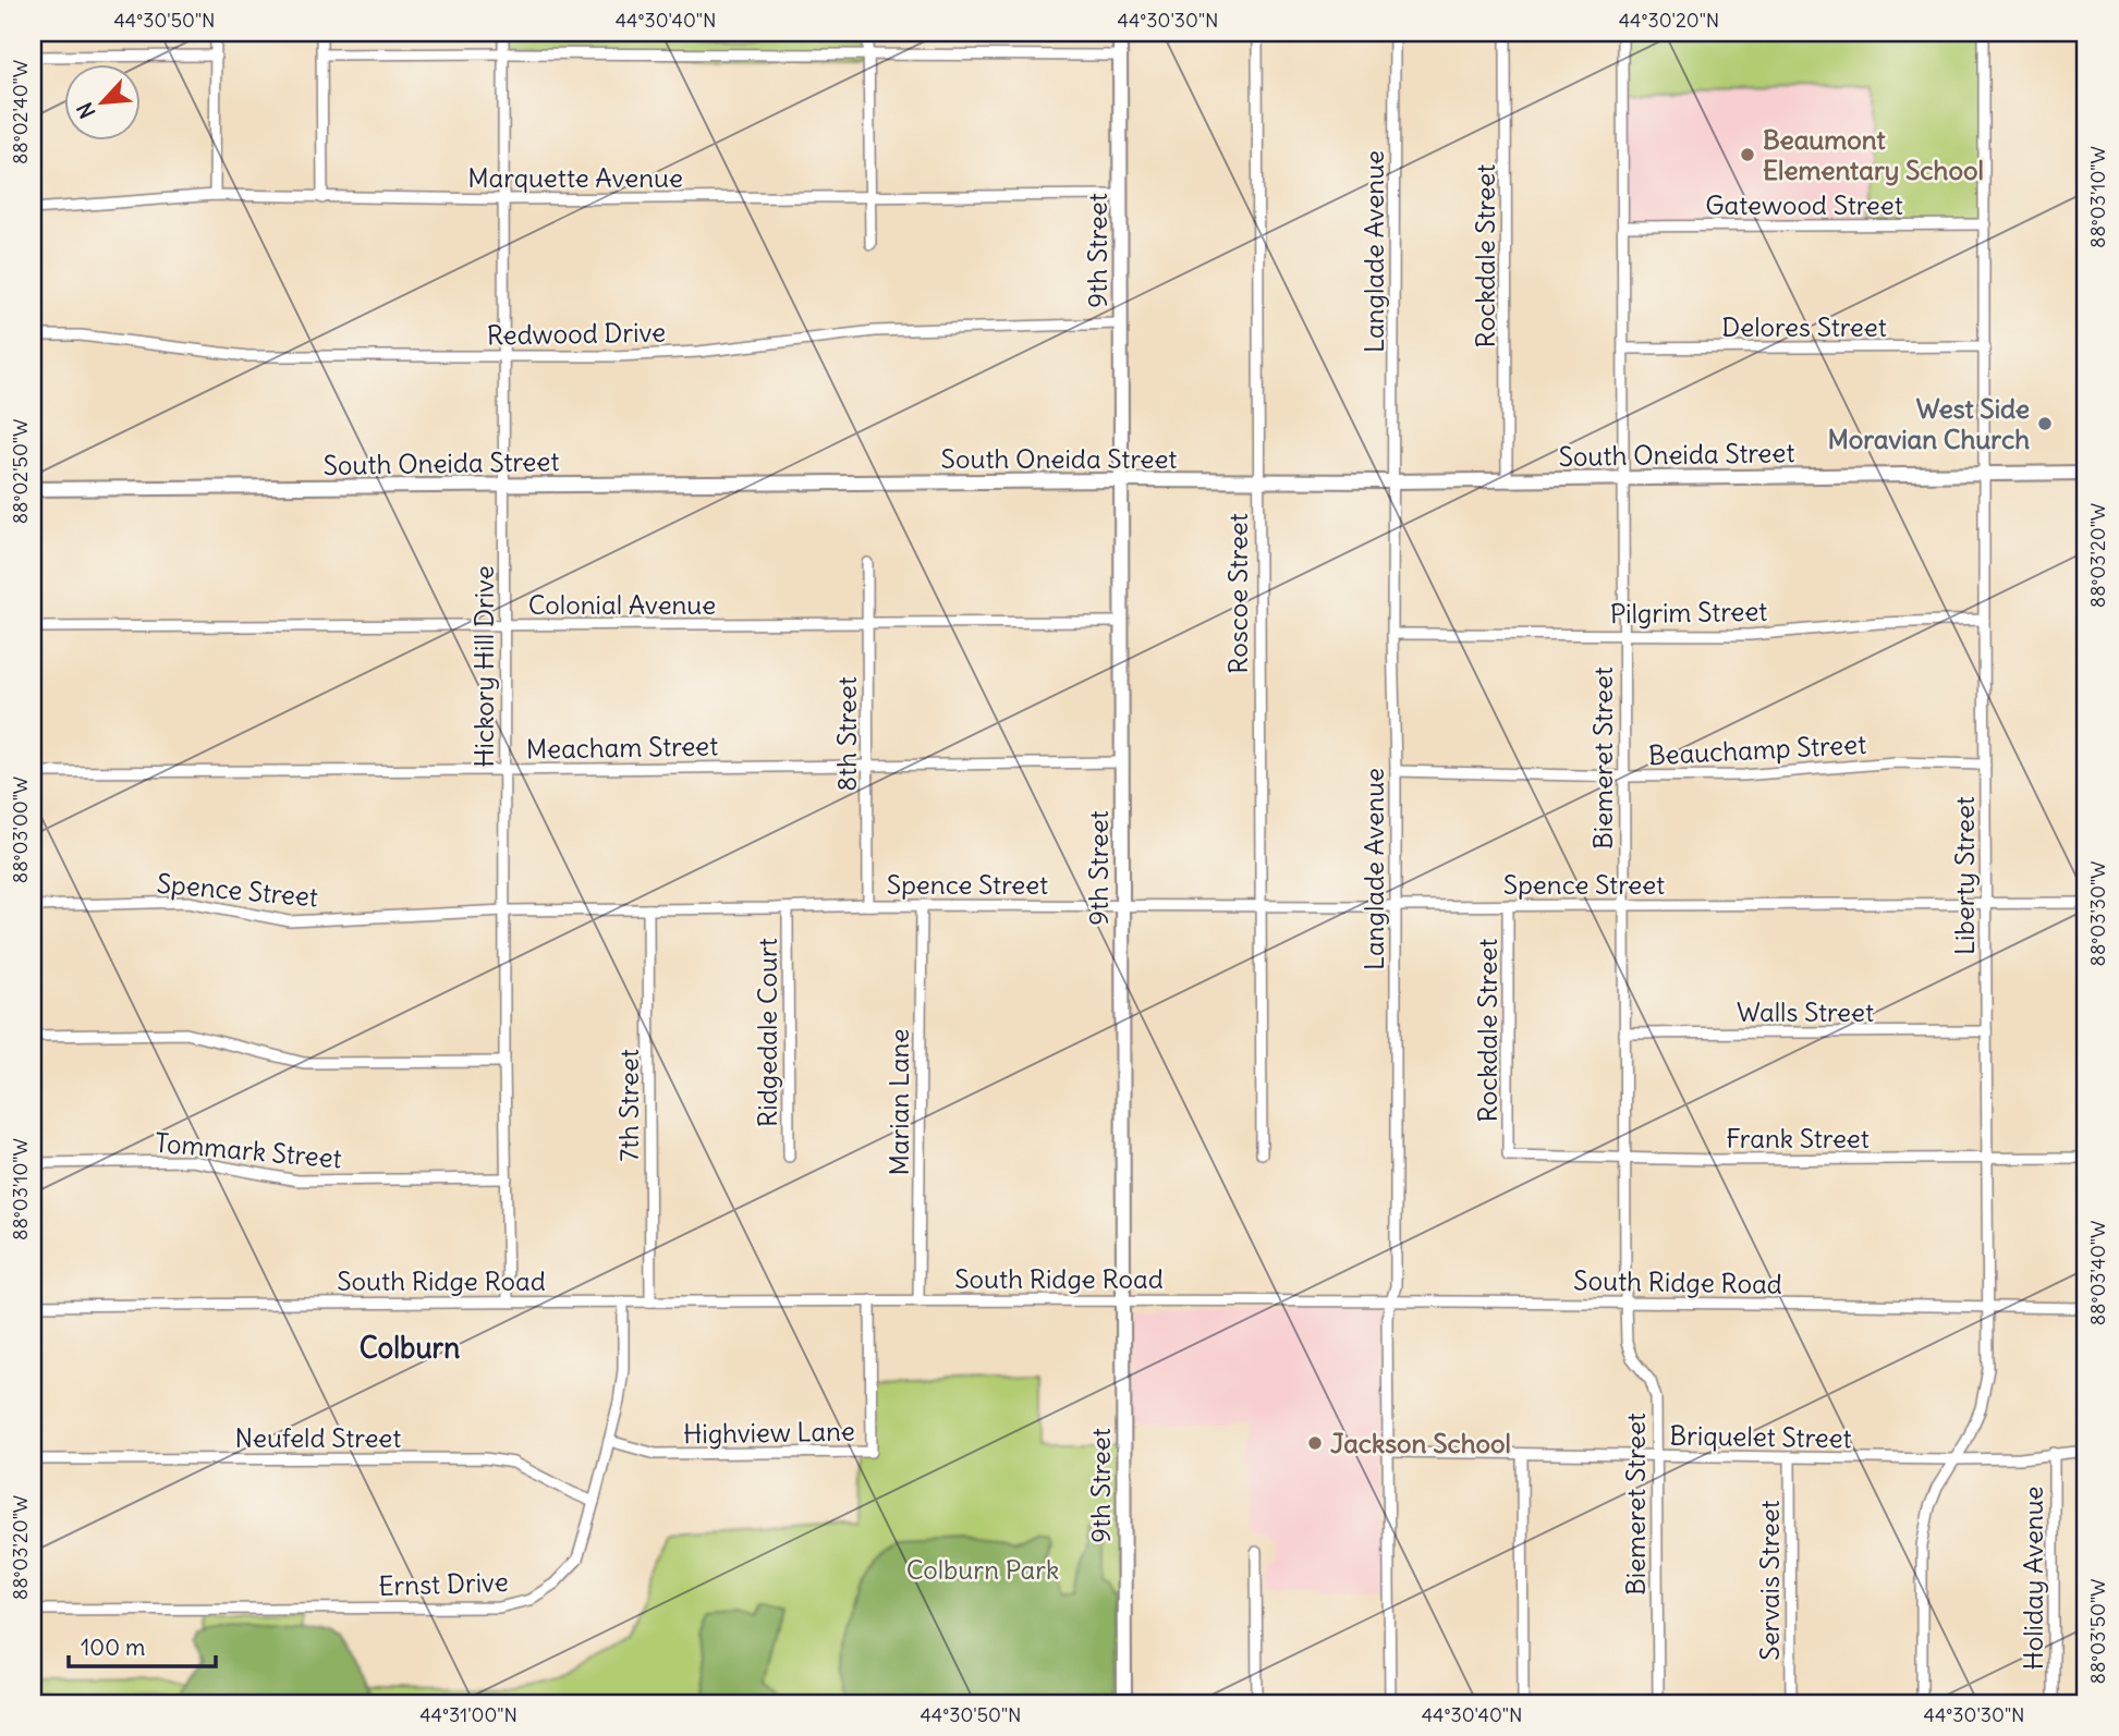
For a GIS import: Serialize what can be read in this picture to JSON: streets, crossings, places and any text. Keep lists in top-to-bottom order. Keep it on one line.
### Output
{"streets":{"street":["Marquette Avenue","Gatewood Street","9th Street","Langlade Avenue","Rockdale Street","Delores Street","Redwood Drive","South Oneida Street","Roscoe Street","Colonial Avenue","Pilgrim Street","Hickory Hill Drive","8th Street","Meacham Street","Beauchamp Street","Biemeret Street","Liberty Street","Spence Street","Walls Street","Ridgedale Court","Marian Lane","7th Street","Frank Street","Tommark Street","South Ridge Road","Highview Lane","Briquelet Street","Neufeld Street","Holiday Avenue","Servais Street","Ernst Drive"]},"crossings":[["Marquette Avenue","9th Street"],["Marquette Avenue","Hickory Hill Drive"],["Gatewood Street","Biemeret Street"],["Gatewood Street","Liberty Street"],["9th Street","Redwood Drive"],["9th Street","South Oneida Street"],["9th Street","Colonial Avenue"],["9th Street","Meacham Street"],["9th Street","Spence Street"],["9th Street","South Ridge Road"],["Langlade Avenue","South Oneida Street"],["Langlade Avenue","Pilgrim Street"],["Langlade Avenue","Beauchamp Street"],["Langlade Avenue","Spence Street"],["Langlade Avenue","South Ridge Road"],["Langlade Avenue","Briquelet Street"],["Rockdale Street","South Oneida Street"],["Rockdale Street","Spence Street"],["Rockdale Street","Frank Street"],["Delores Street","Biemeret Street"],["Delores Street","Liberty Street"],["Redwood Drive","Hickory Hill Drive"],["South Oneida Street","Roscoe Street"],["South Oneida Street","Hickory Hill Drive"],["South Oneida Street","Biemeret Street"],["South Oneida Street","Liberty Street"],["Roscoe Street","Spence Street"],["Colonial Avenue","Hickory Hill Drive"],["Colonial Avenue","8th Street"],["Pilgrim Street","Biemeret Street"],["Pilgrim Street","Liberty Street"],["Hickory Hill Drive","Meacham Street"],["Hickory Hill Drive","Spence Street"],["Hickory Hill Drive","Tommark Street"],["Hickory Hill Drive","South Ridge Road"],["8th Street","Meacham Street"],["8th Street","Spence Street"],["Beauchamp Street","Biemeret Street"],["Beauchamp Street","Liberty Street"],["Biemeret Street","Spence Street"],["Biemeret Street","Walls Street"],["Biemeret Street","Frank Street"],["Biemeret Street","South Ridge Road"],["Biemeret Street","Briquelet Street"],["Liberty Street","Spence Street"],["Liberty Street","Walls Street"],["Liberty Street","Frank Street"],["Liberty Street","South Ridge Road"],["Liberty Street","Briquelet Street"],["Spence Street","Ridgedale Court"],["Spence Street","Marian Lane"],["Spence Street","7th Street"],["Marian Lane","South Ridge Road"],["7th Street","South Ridge Road"],["South Ridge Road","Highview Lane"],["South Ridge Road","Ernst Drive"],["Highview Lane","Ernst Drive"],["Briquelet Street","Holiday Avenue"],["Briquelet Street","Servais Street"],["Neufeld Street","Ernst Drive"]],"districts":["Colburn"],"parks":["Colburn Park"],"places":["Beaumont Elementary School","West Side Moravian Church","Jackson School"],"scale_bar":"100 m","north":"bottom left","coordinates":["44°30'50\"N","44°30'40\"N","44°30'30\"N","44°30'20\"N","88°02'40\"W","88°03'10\"W","88°02'50\"W","88°03'20\"W","88°03'00\"W","88°03'30\"W","88°03'40\"W","88°03'50\"W","44°31'00\"N"]}
